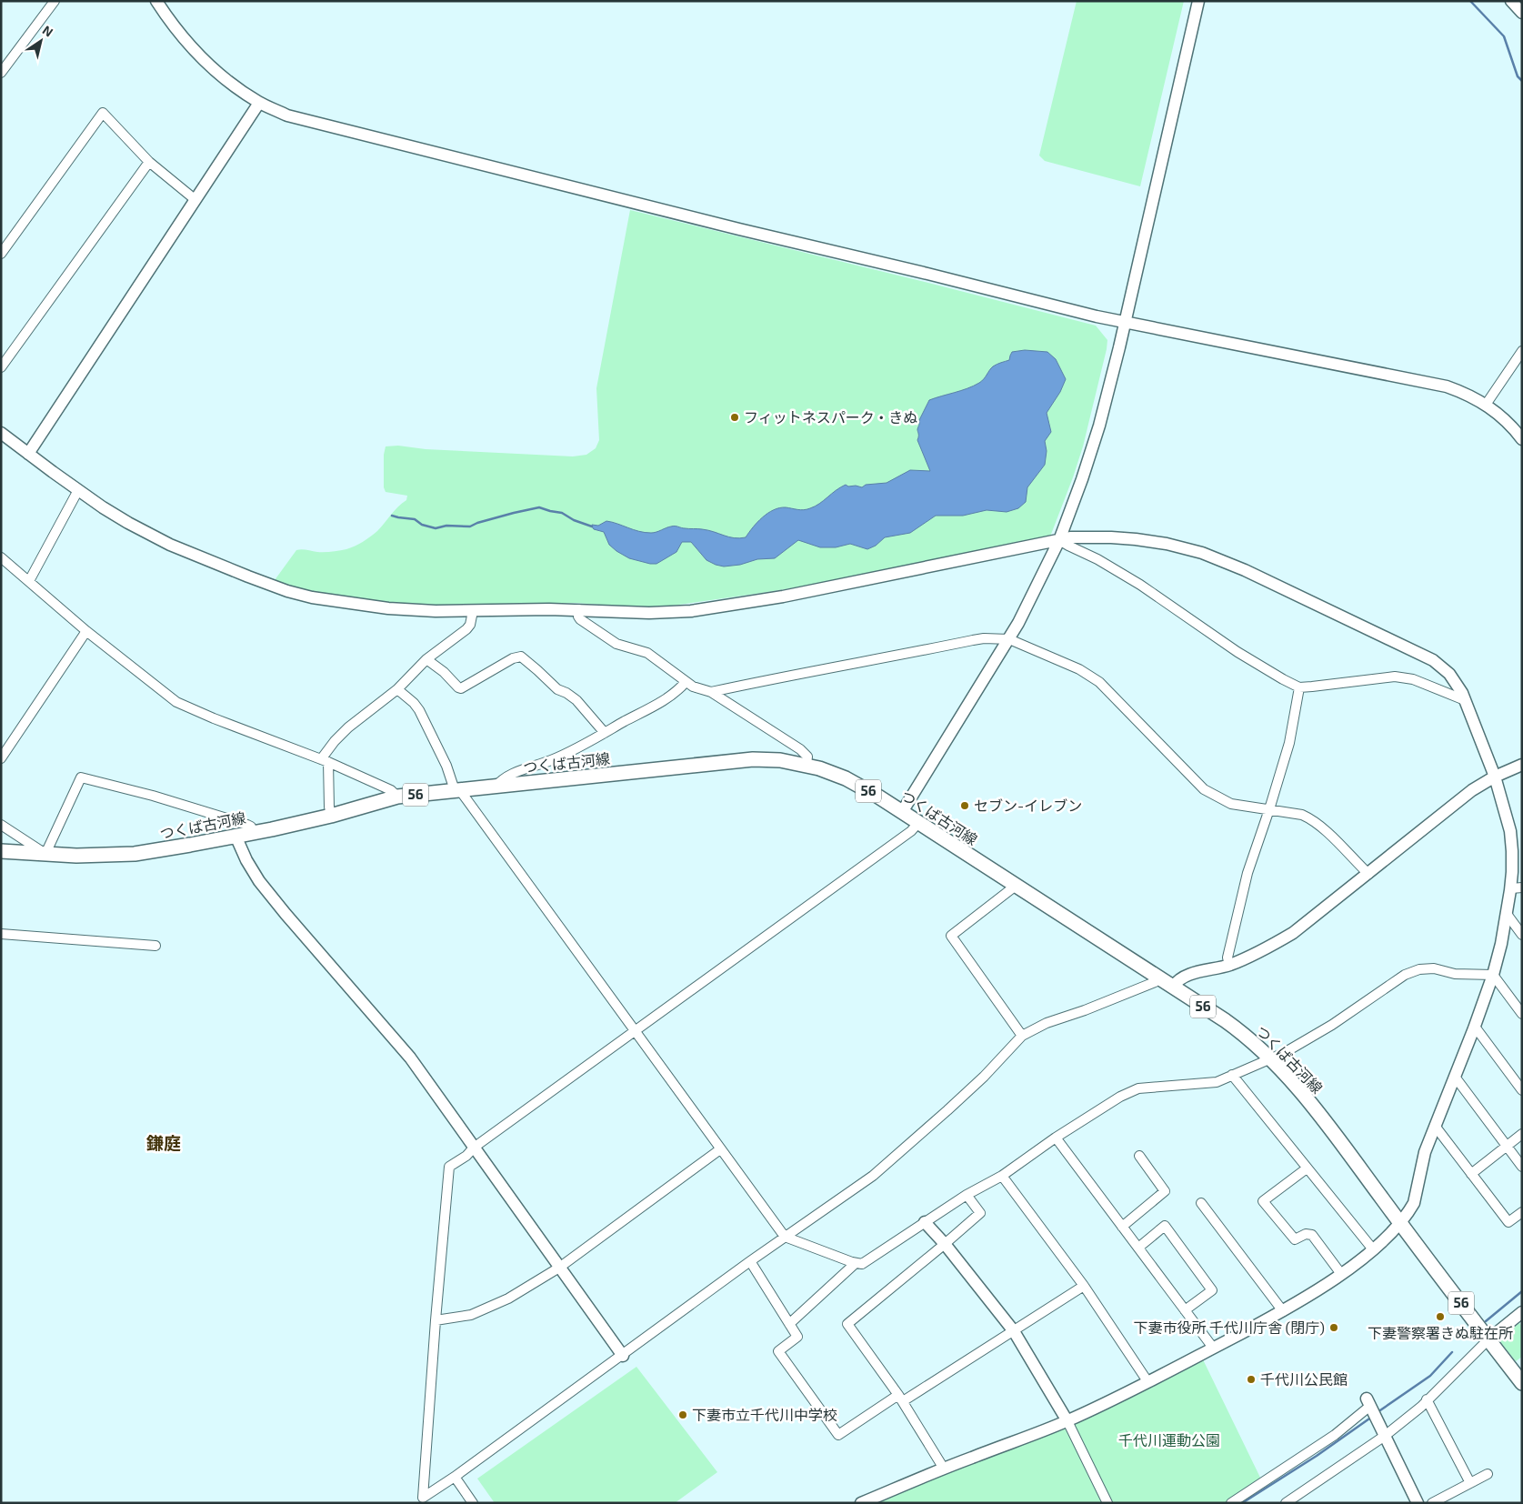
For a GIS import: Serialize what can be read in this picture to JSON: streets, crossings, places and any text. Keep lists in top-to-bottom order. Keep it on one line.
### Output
{"streets":{"main road":["つくば古河線","56"]},"districts":["鎌庭"],"parks":["千代川運動公園"],"places":["フィットネスパーク・きぬ","セブン-イレブン","下妻警察署きぬ駐在所","下妻市役所 千代川庁舎 (閉庁)","千代川公民館","下妻市立千代川中学校"],"north":"top right"}
